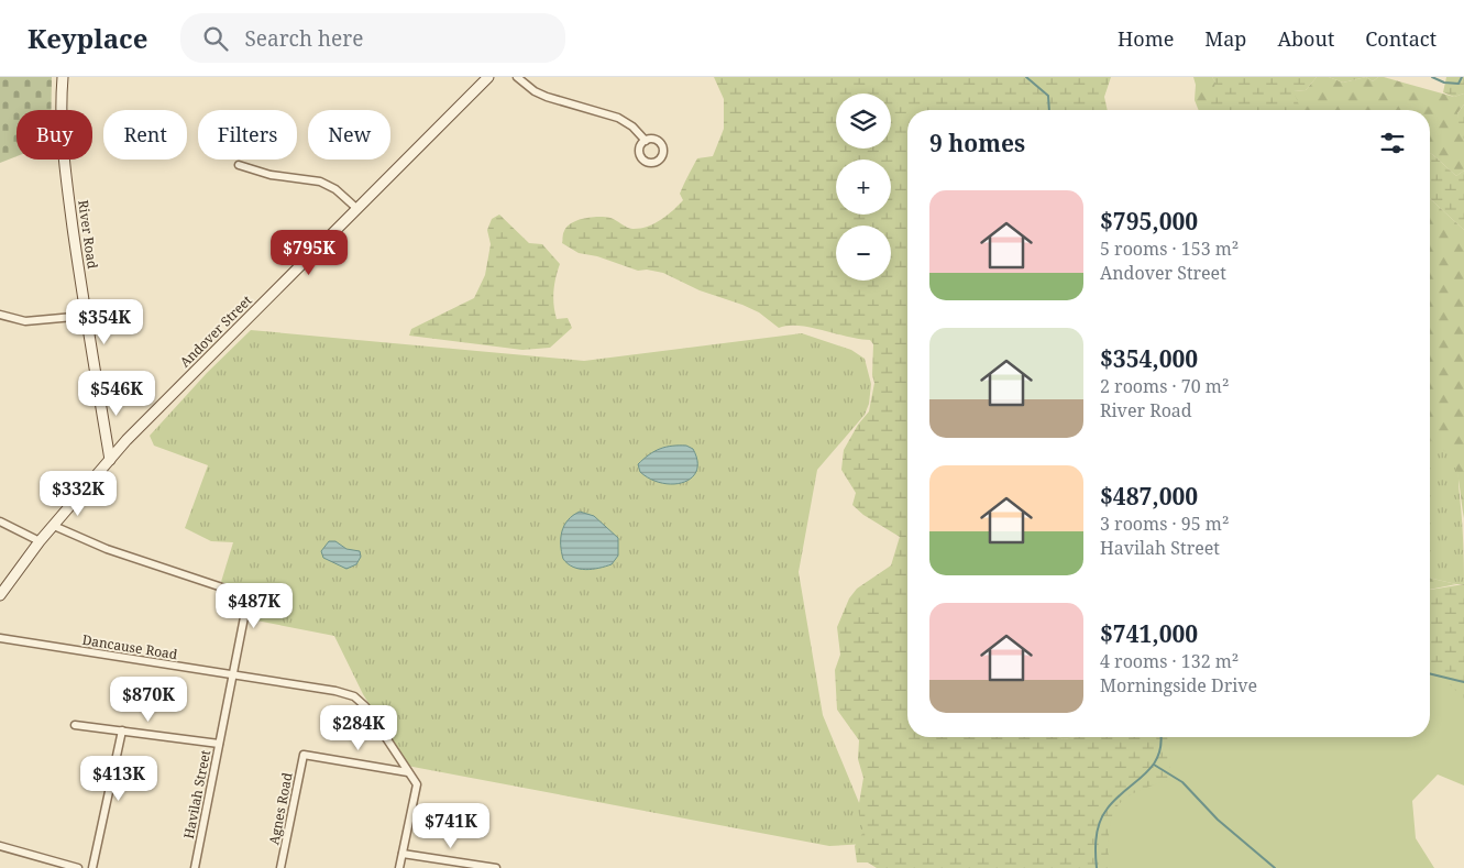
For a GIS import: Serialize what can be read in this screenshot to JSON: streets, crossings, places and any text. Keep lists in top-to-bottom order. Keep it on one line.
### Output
{"streets":{"main road":["River Road","Andover Street"],"street":["Dancause Road","Havilah Street","Agnes Road"]},"crossings":[["River Road","Andover Street"],["Andover Street","Havilah Street"],["Dancause Road","Havilah Street"],["Dancause Road","Agnes Road"]],"page":{"header":"Keyplace","search":"Search here","nav":["Home","Map","About","Contact"],"map_buttons":["+","−"],"chip":["Buy","Rent","Filters","New"],"heading":"9 homes","list":[{"name":"$795,000","note":"5 rooms · 153 m² · Andover Street"},{"name":"$354,000","note":"2 rooms · 70 m² · River Road"},{"name":"$487,000","note":"3 rooms · 95 m² · Havilah Street"},{"name":"$741,000","note":"4 rooms · 132 m² · Morningside Drive"}],"price":["$795K","$354K","$546K","$332K","$487K","$870K","$284K","$413K","$741K"]}}
